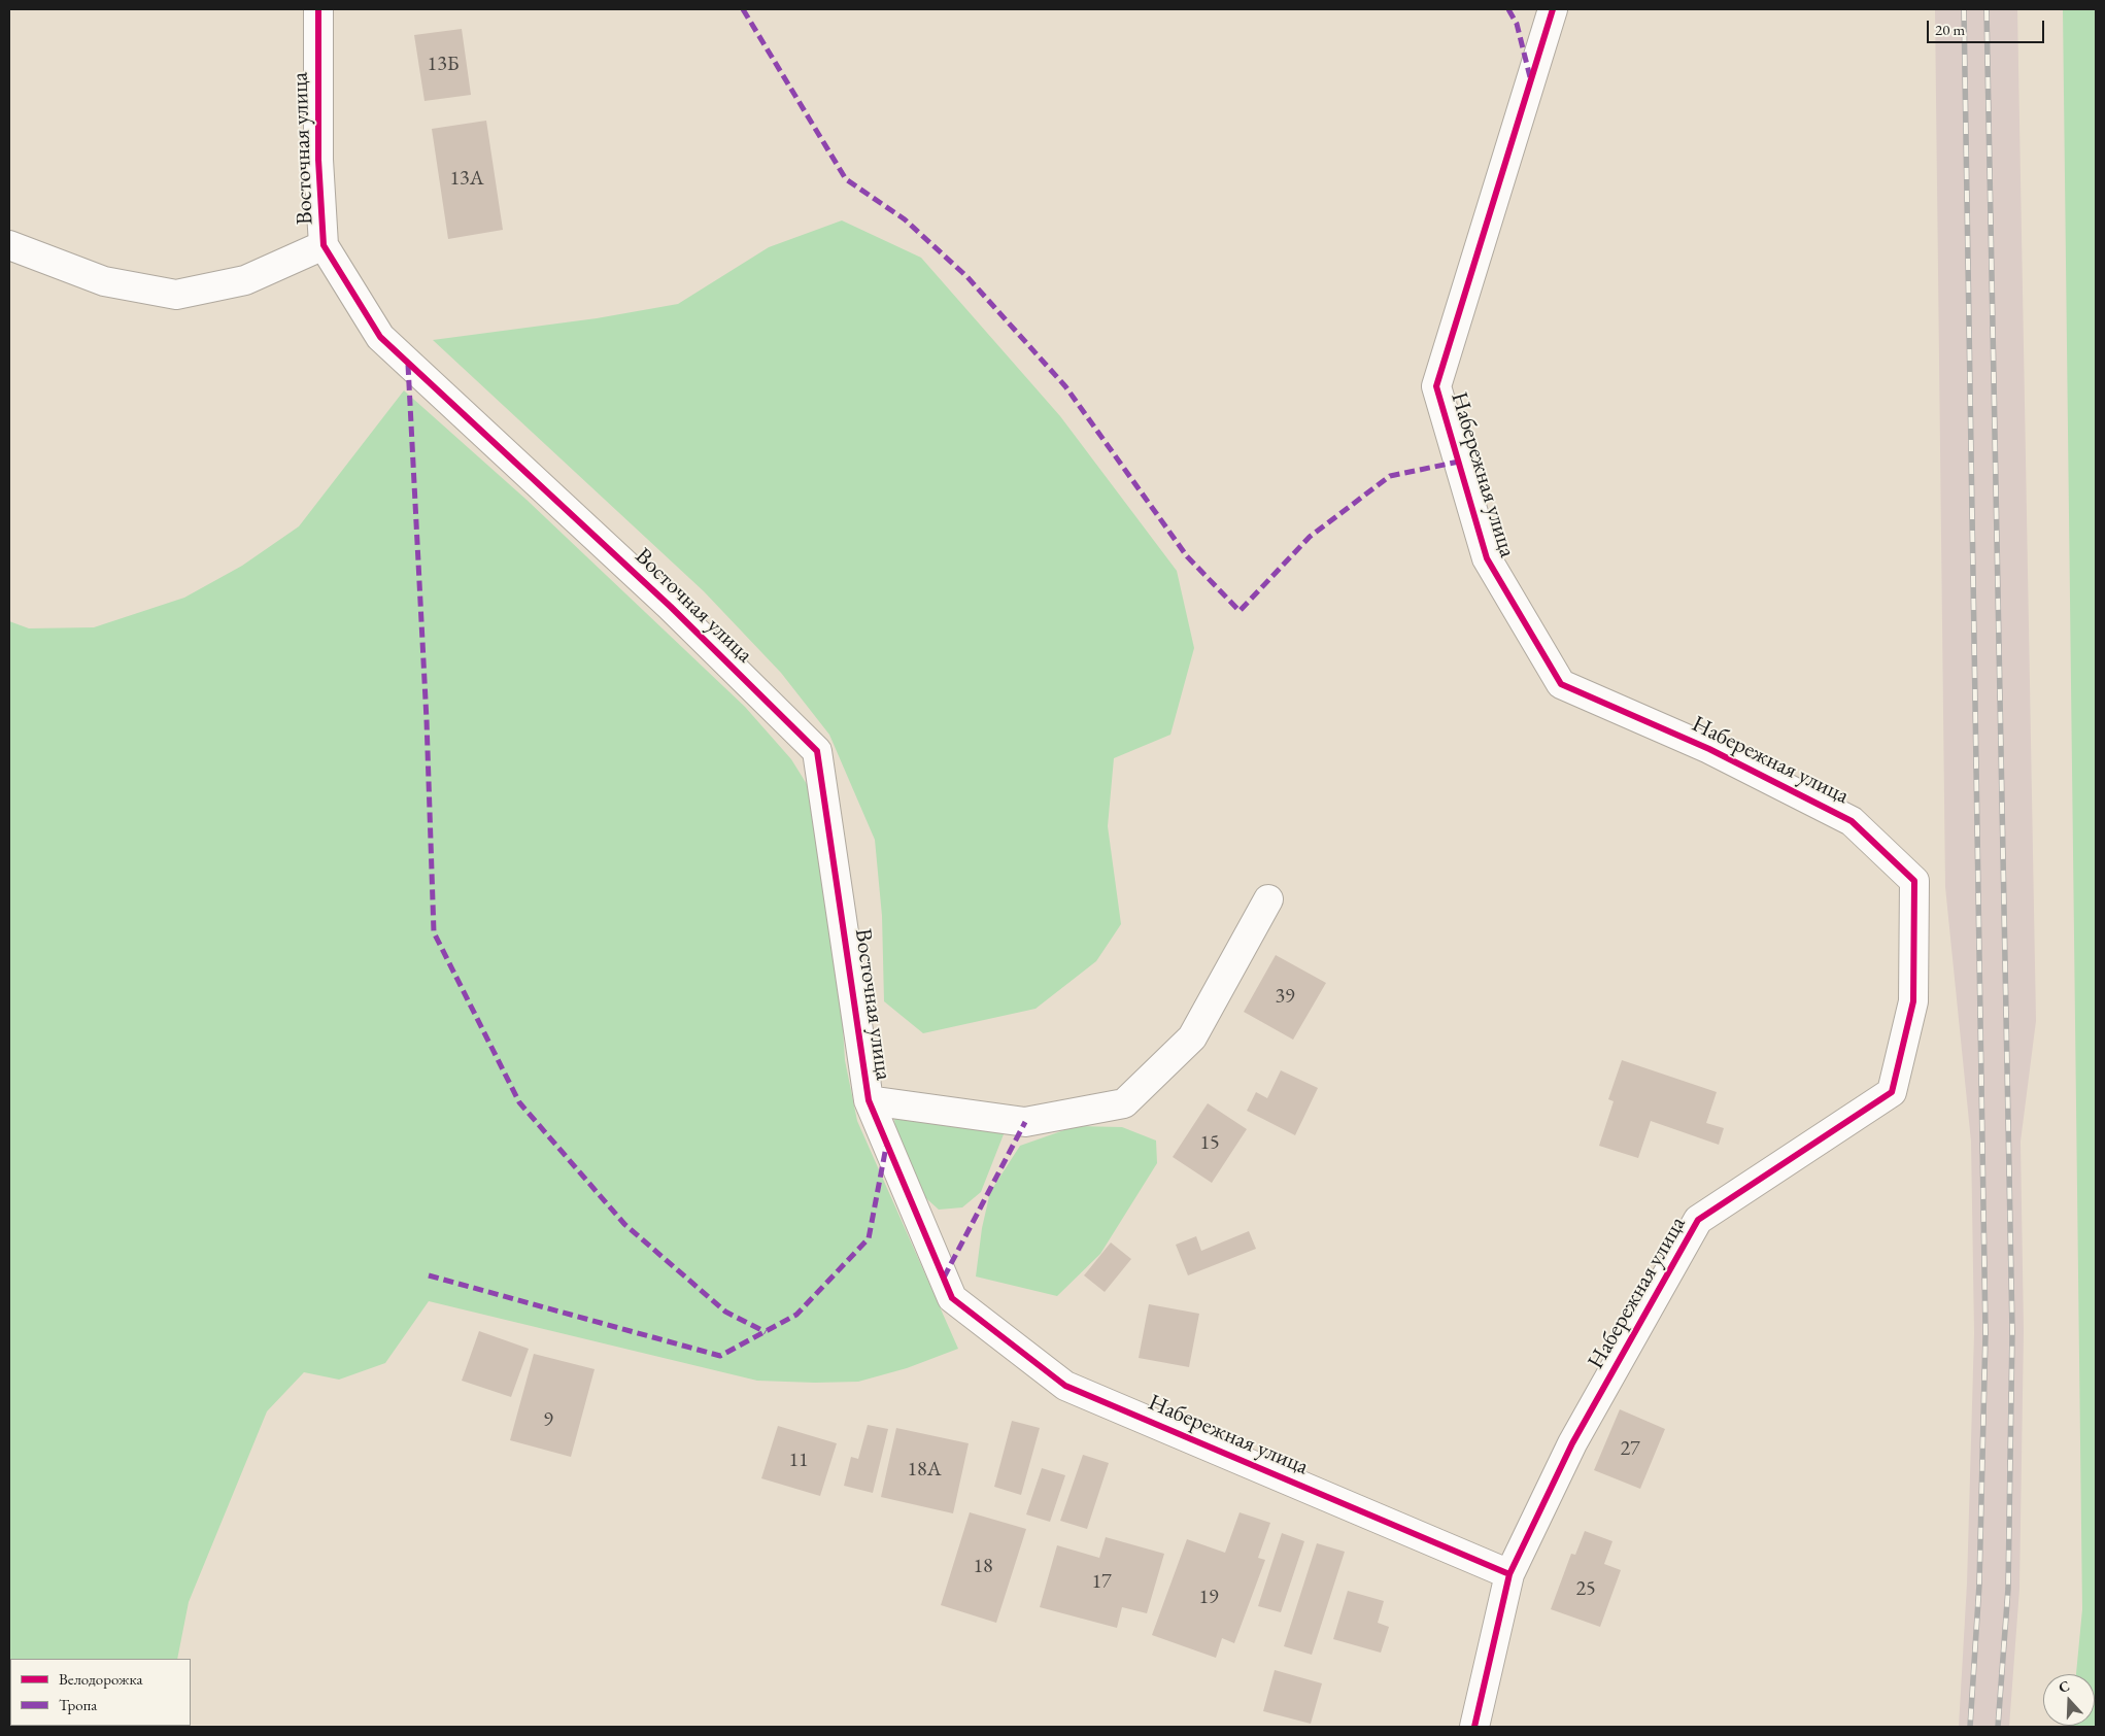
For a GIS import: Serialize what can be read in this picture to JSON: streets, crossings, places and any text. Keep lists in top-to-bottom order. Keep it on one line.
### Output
{"streets":{"street":["Восточная улица","Набережная улица"]},"crossings":[["Восточная улица","Набережная улица"]],"house_numbers":["13Б","13А","39","15","9","27","11","18А","18","17","25","19"],"legend":["Велодорожка","Тропа"],"scale_bar":"20 m","north":"top"}
